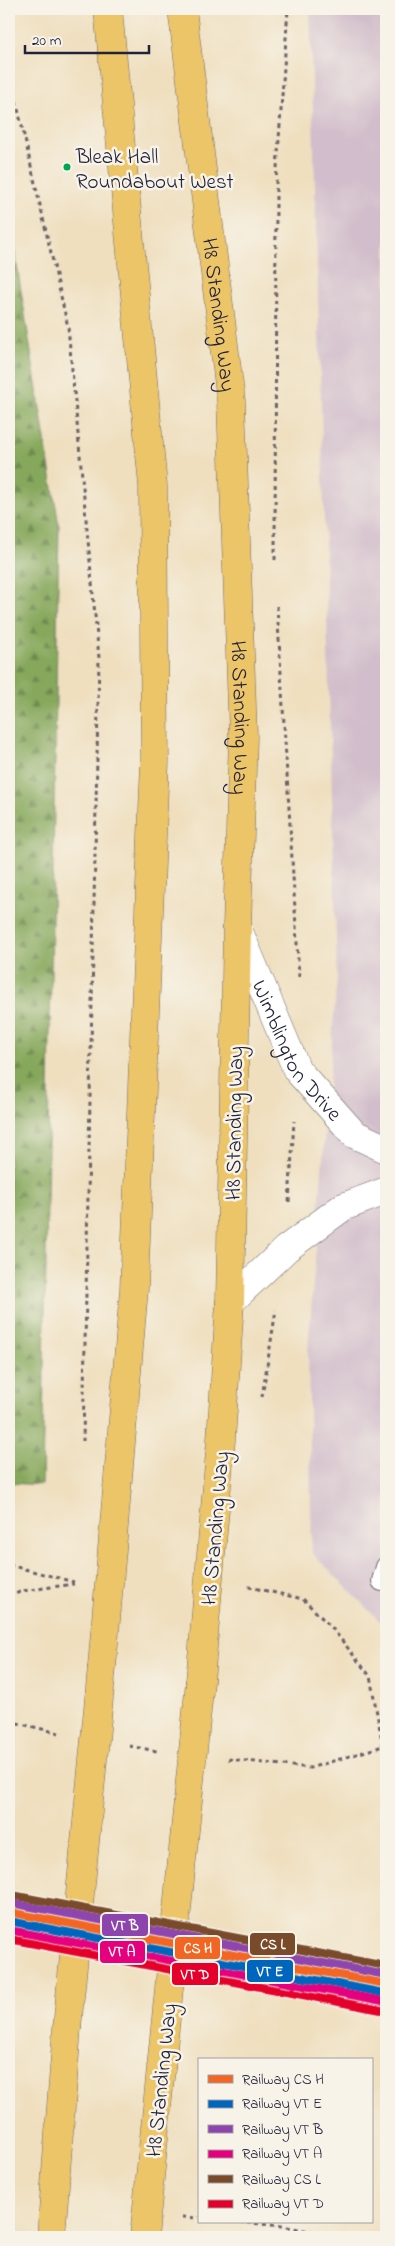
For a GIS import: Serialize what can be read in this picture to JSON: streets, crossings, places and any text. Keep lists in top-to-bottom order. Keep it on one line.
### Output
{"streets":{"highway":["H8 Standing Way"],"street":["Wimblington Drive"]},"crossings":[["H8 Standing Way","Wimblington Drive"]],"places":["Bleak Hall Roundabout West"],"legend":["Railway CS H","Railway VT E","Railway VT B","Railway VT A","Railway CS L","Railway VT D"],"scale_bar":"20 m"}
